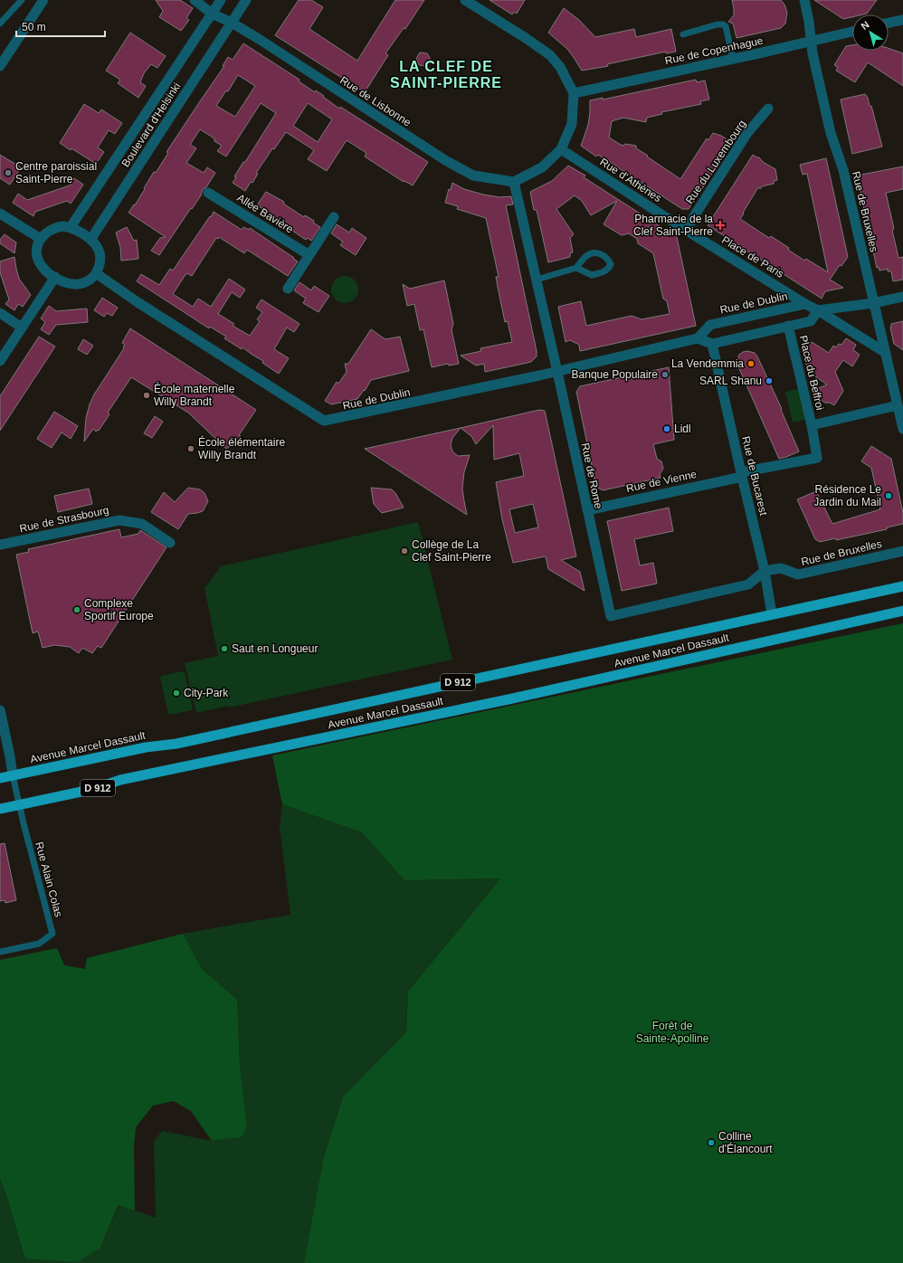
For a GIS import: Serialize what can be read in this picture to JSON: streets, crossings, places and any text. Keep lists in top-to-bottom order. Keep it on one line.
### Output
{"streets":{"main road":["Avenue Marcel Dassault","D 912"],"street":["Rue de Copenhague","Rue de Lisbonne","Boulevard d'Helsinki","Rue du Luxembourg","Rue d'Athènes","Rue de Bruxelles","Allée Bavière","Place de Paris","Rue de Dublin","Place du Beffroi","Rue de Rome","Rue de Bucarest","Rue de Vienne","Rue de Strasbourg"],"lane":["Rue Alain Colas"]},"crossings":[["Rue de Copenhague","Rue de Bruxelles"],["Rue de Lisbonne","Boulevard d'Helsinki"],["Rue de Lisbonne","Rue de Rome"],["Boulevard d'Helsinki","Rue de Dublin"],["Rue du Luxembourg","Rue d'Athènes"],["Rue du Luxembourg","Place de Paris"],["Rue d'Athènes","Place de Paris"],["Rue de Bruxelles","Place du Beffroi"],["Rue de Bruxelles","Rue de Rome"],["Rue de Bruxelles","Rue de Bucarest"],["Place de Paris","Rue de Dublin"],["Rue de Dublin","Rue de Rome"],["Place du Beffroi","Rue de Bucarest"],["Place du Beffroi","Rue de Vienne"],["Rue de Rome","Rue de Bucarest"],["Rue de Rome","Rue de Vienne"],["Rue de Bucarest","Rue de Vienne"],["Rue de Bucarest","Avenue Marcel Dassault"],["Avenue Marcel Dassault","Rue Alain Colas"]],"districts":["LA CLEF DE SAINT-PIERRE"],"parks":["Forêt de Sainte-Apolline"],"places":{"other":["Centre paroissial Saint-Pierre","La Vendemmia","Banque Populaire","SARL Shanu","École maternelle Willy Brandt","Lidl","École élémentaire Willy Brandt","Résidence Le Jardin du Mail","Collège de La Clef Saint-Pierre","Complexe Sportif Europe","Saut en Longueur","City-Park","Colline d'Élancourt"],"health":["Pharmacie de la Clef Saint-Pierre"]},"scale_bar":"50 m","north":"top left"}
